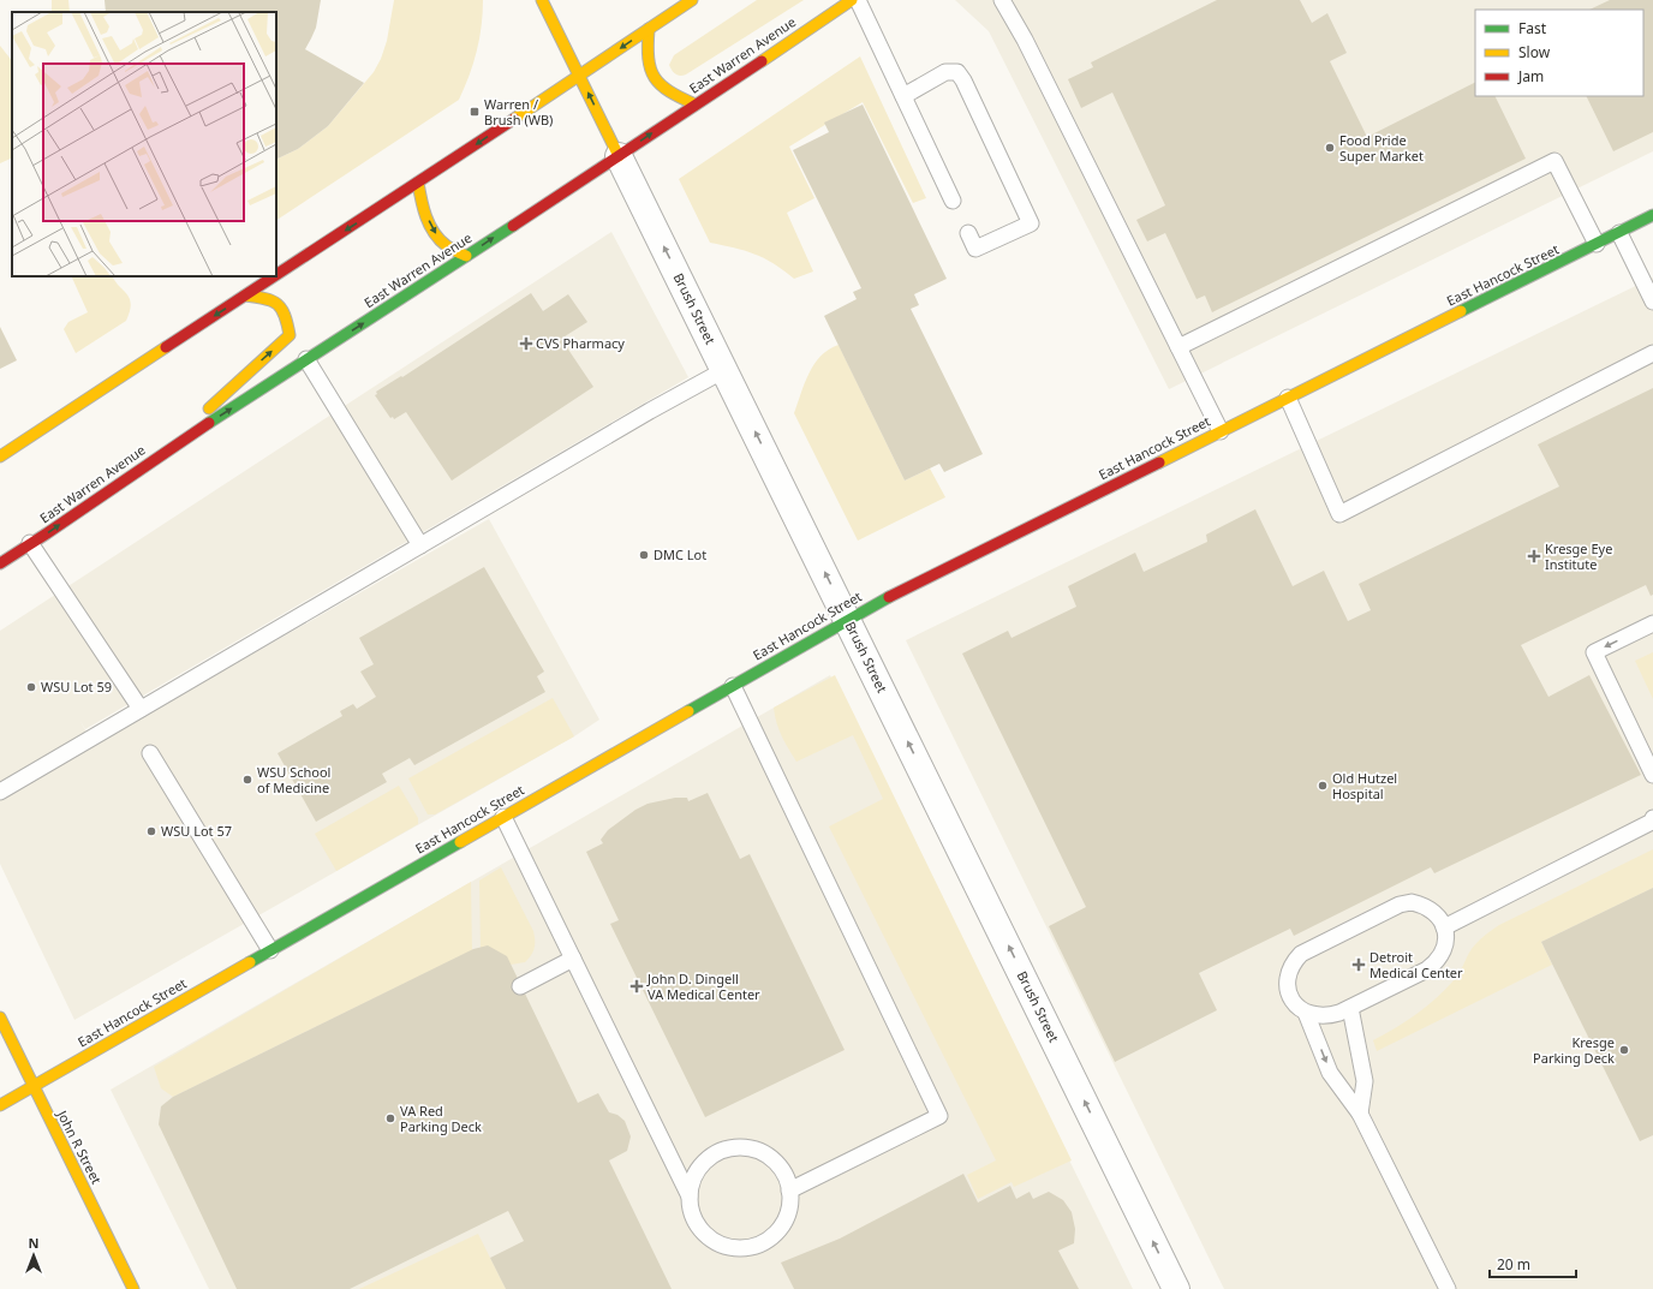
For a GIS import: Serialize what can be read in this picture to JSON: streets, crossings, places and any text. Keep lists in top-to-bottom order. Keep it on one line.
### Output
{"streets":{"street":["East Warren Avenue","East Hancock Street","Brush Street","John R Street"]},"crossings":[["East Warren Avenue","Brush Street"],["East Hancock Street","Brush Street"],["East Hancock Street","John R Street"]],"one_way":["Brush Street"],"places":{"transit":["Warren / Brush (WB)"],"other":["Food Pride Super Market","DMC Lot","WSU Lot 59","WSU School of Medicine","Old Hutzel Hospital","WSU Lot 57","Kresge Parking Deck","VA Red Parking Deck"],"health":["CVS Pharmacy","Kresge Eye Institute","Detroit Medical Center","John D. Dingell VA Medical Center"]},"legend":["Fast","Slow","Jam"],"scale_bar":"20 m","north":"top"}
